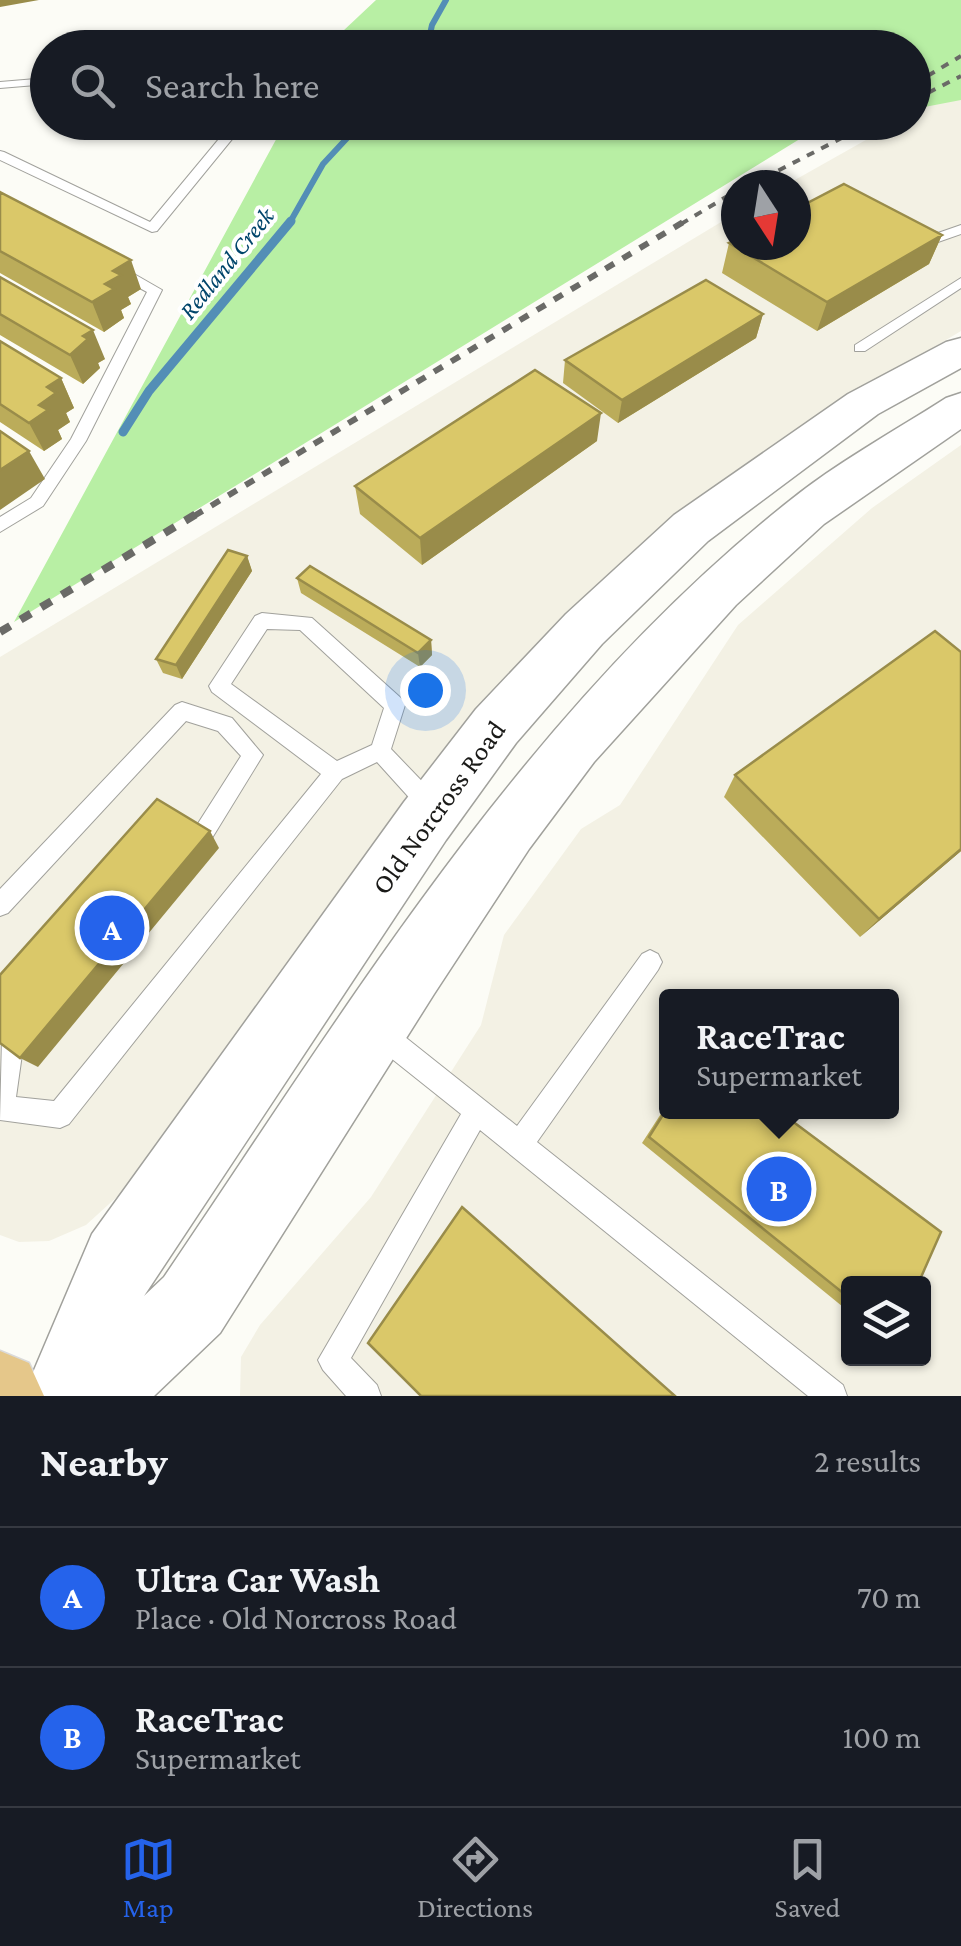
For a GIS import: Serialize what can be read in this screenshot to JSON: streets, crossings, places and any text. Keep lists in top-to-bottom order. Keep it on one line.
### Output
{"streets":{"main road":["Old Norcross Road"]},"water":["Redland Creek"],"north":"bottom","page":{"search":"Search here","pins":["A","B"],"popup":["RaceTrac","Supermarket"],"heading":["Nearby","2 results"],"list":[{"mark":"A","name":"Ultra Car Wash","note":"Place · Old Norcross Road","value":"70 m"},{"mark":"B","name":"RaceTrac","note":"Supermarket","value":"100 m"}],"nav":["Map","Directions","Saved"]}}
